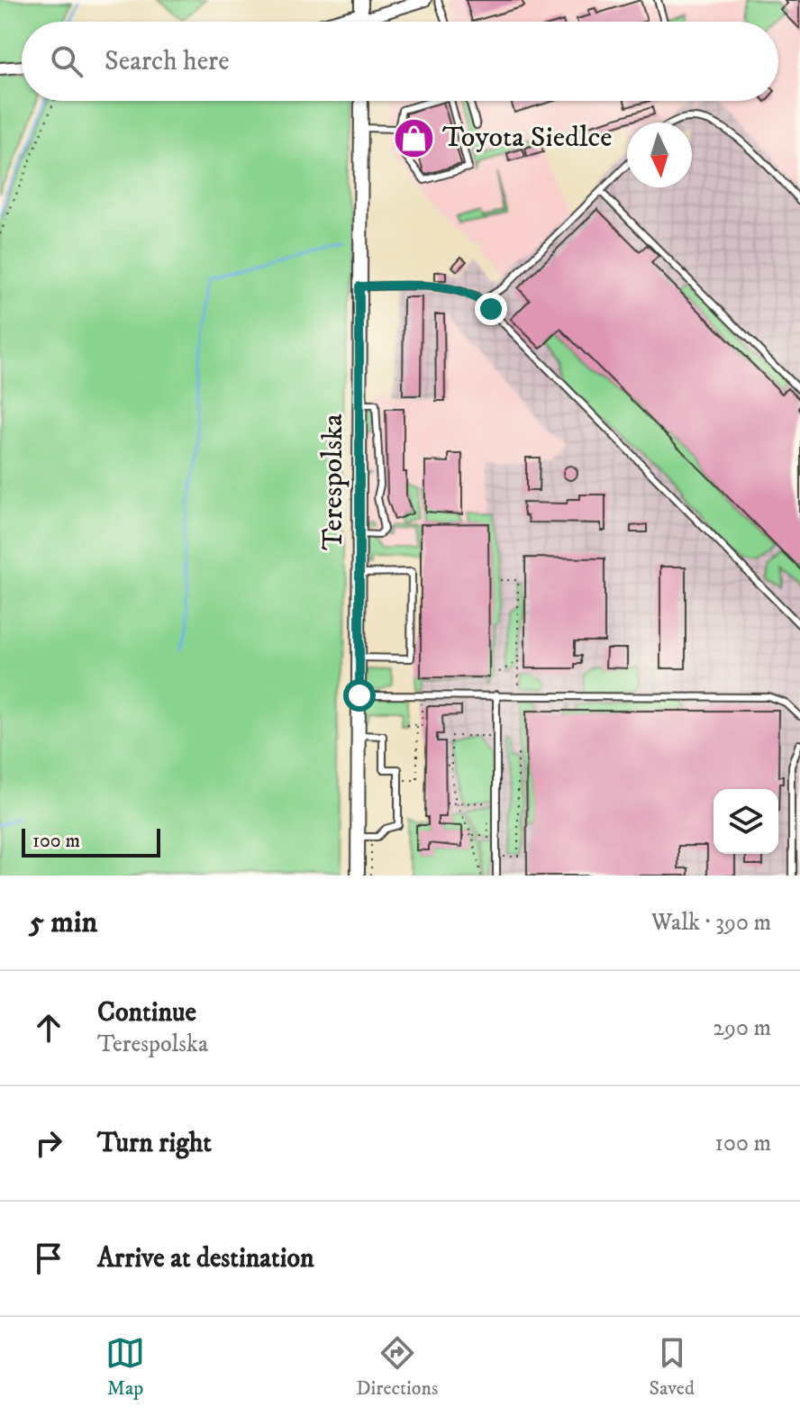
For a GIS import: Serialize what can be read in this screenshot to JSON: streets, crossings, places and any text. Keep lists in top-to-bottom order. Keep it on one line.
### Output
{"streets":{"street":["Terespolska"]},"places":{"shop":["Toyota Siedlce"]},"scale_bar":"100 m","north":"bottom","page":{"search":"Search here","scale":"100 m","heading":["5 min","Walk · 390 m"],"list":[["Continue","Terespolska","290 m"],["Turn right","100 m"],"Arrive at destination"],"nav":["Map","Directions","Saved"]}}
